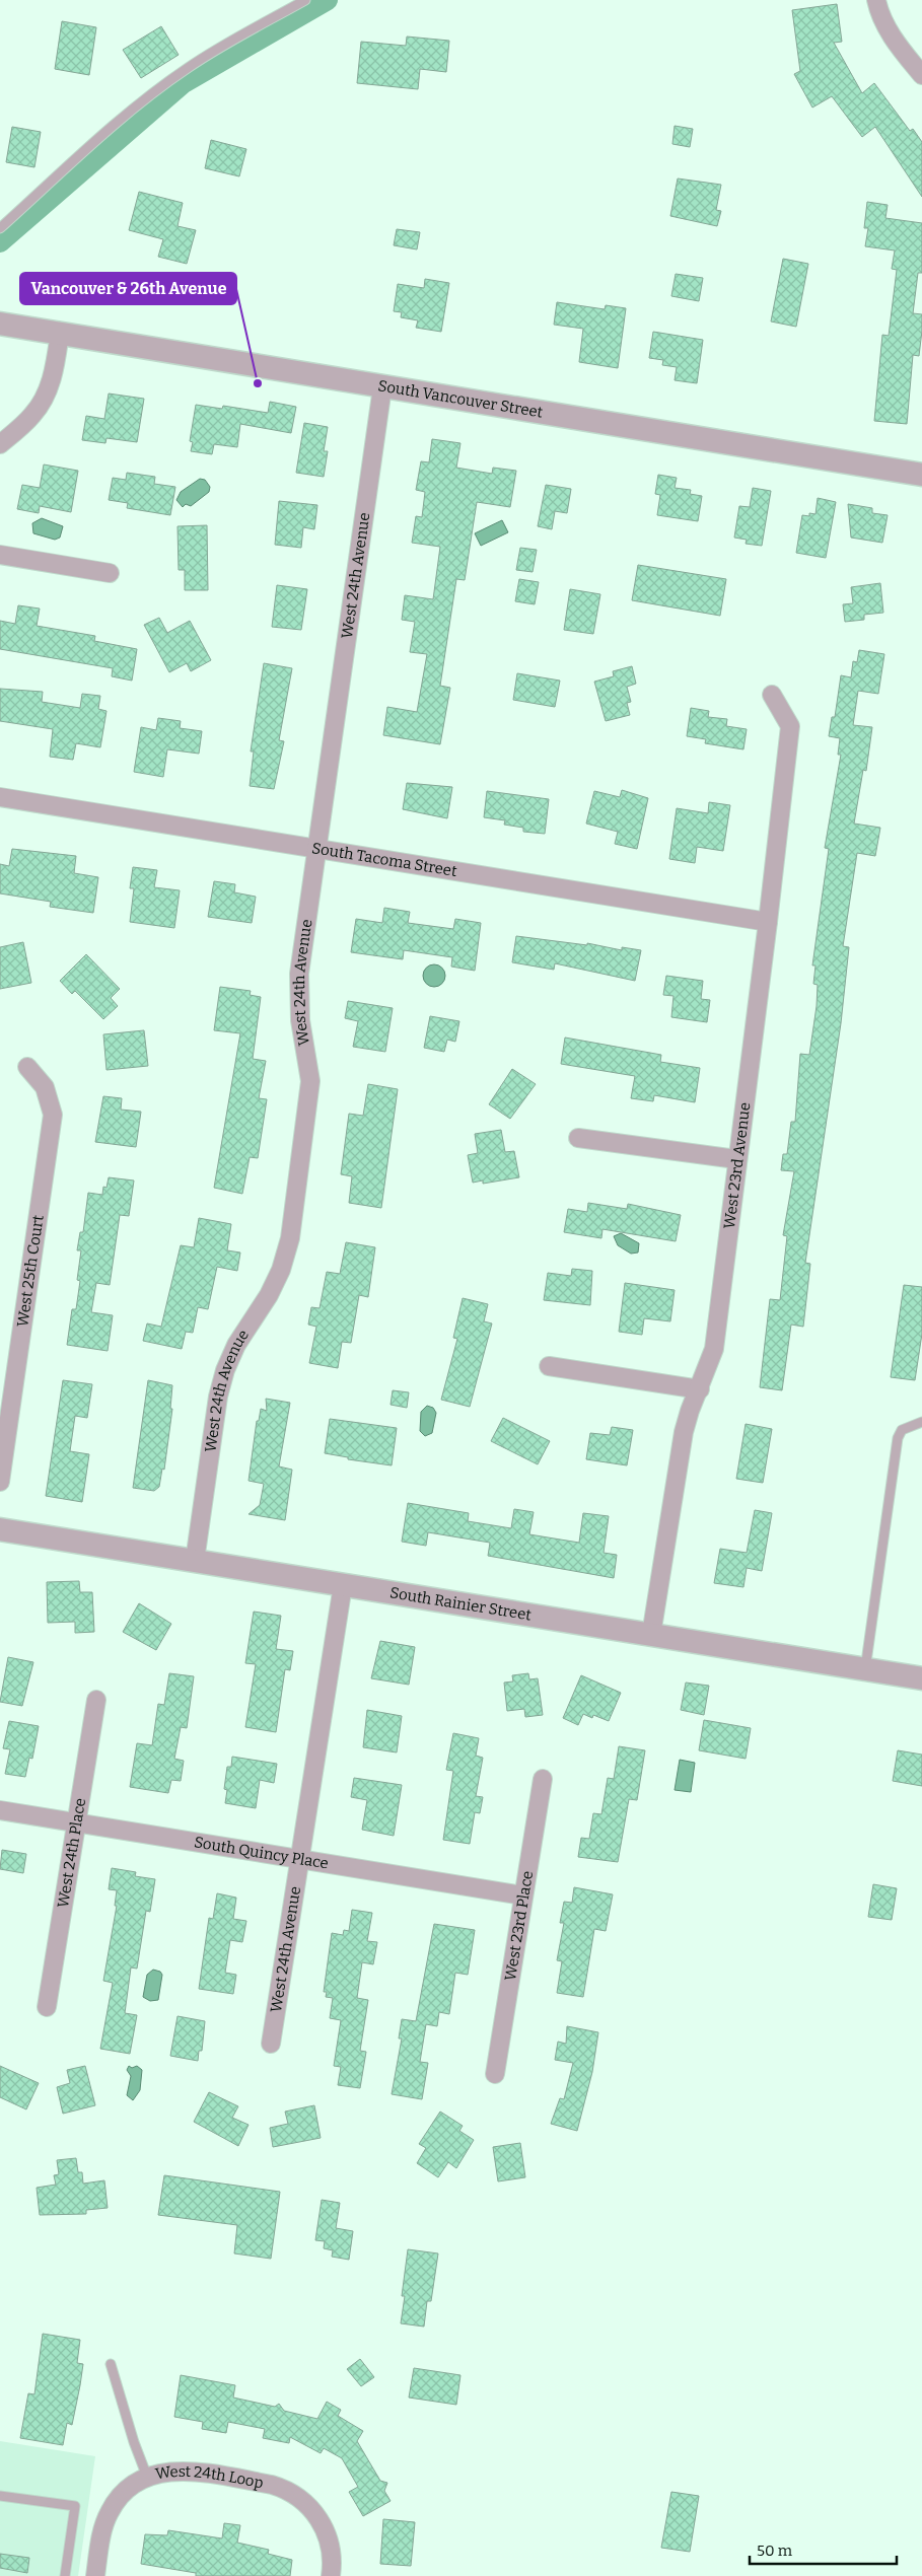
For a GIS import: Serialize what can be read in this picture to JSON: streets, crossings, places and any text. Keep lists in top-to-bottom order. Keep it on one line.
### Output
{"streets":{"street":["South Vancouver Street","West 24th Avenue","South Tacoma Street","West 23rd Avenue","West 25th Court","South Rainier Street","West 24th Place","South Quincy Place","West 23rd Place","West 24th Loop"]},"crossings":[["South Vancouver Street","West 24th Avenue"],["West 24th Avenue","South Tacoma Street"],["West 24th Avenue","South Rainier Street"],["West 24th Avenue","South Quincy Place"],["South Tacoma Street","West 23rd Avenue"],["West 23rd Avenue","South Rainier Street"],["West 24th Place","South Quincy Place"],["South Quincy Place","West 23rd Place"]],"places":["Vancouver & 26th Avenue"],"scale_bar":"50 m"}
